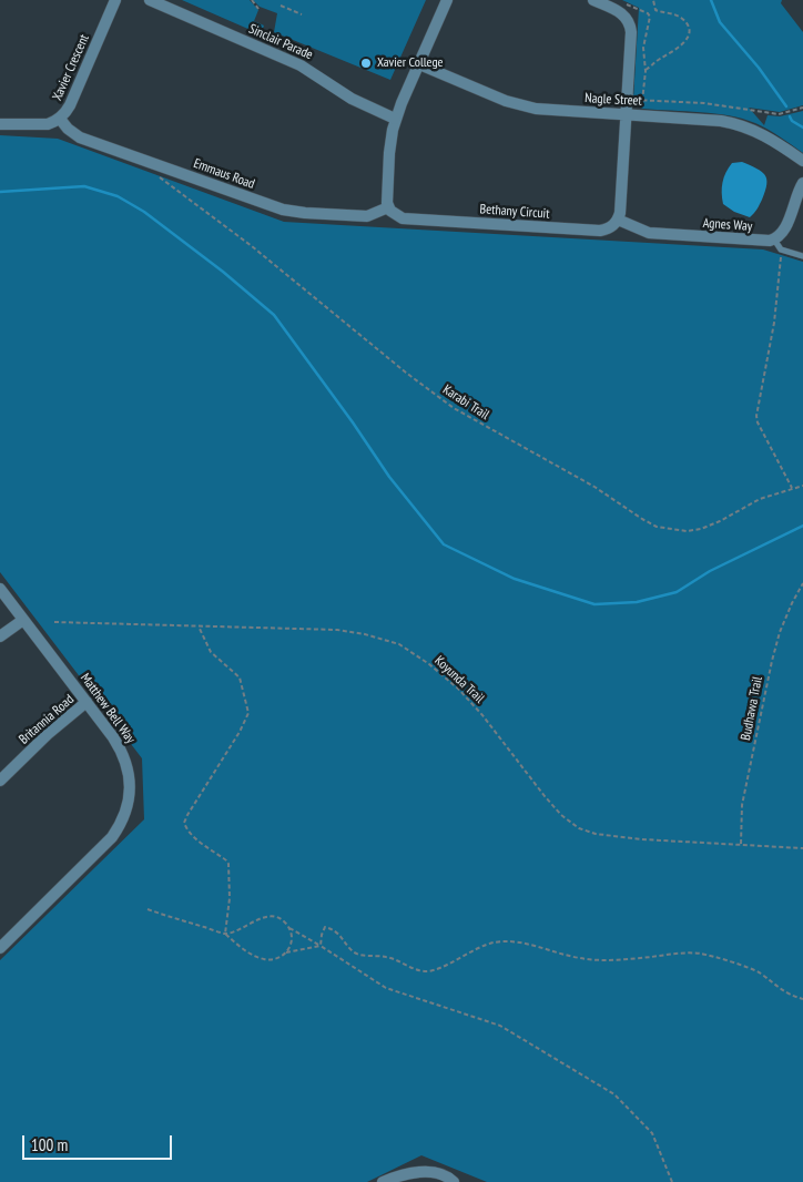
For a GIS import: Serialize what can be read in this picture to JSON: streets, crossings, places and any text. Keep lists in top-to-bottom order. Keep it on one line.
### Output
{"streets":{"street":["Sinclair Parade","Xavier Crescent","Nagle Street","Emmaus Road","Bethany Circuit","Agnes Way","Matthew Bell Way","Britannia Road"],"path":["Karabi Trail","Koyunda Trail","Budhawa Trail"]},"crossings":[["Xavier Crescent","Emmaus Road"],["Emmaus Road","Bethany Circuit"],["Bethany Circuit","Agnes Way"],["Koyunda Trail","Budhawa Trail"],["Matthew Bell Way","Britannia Road"]],"places":["Xavier College"],"scale_bar":"100 m"}
